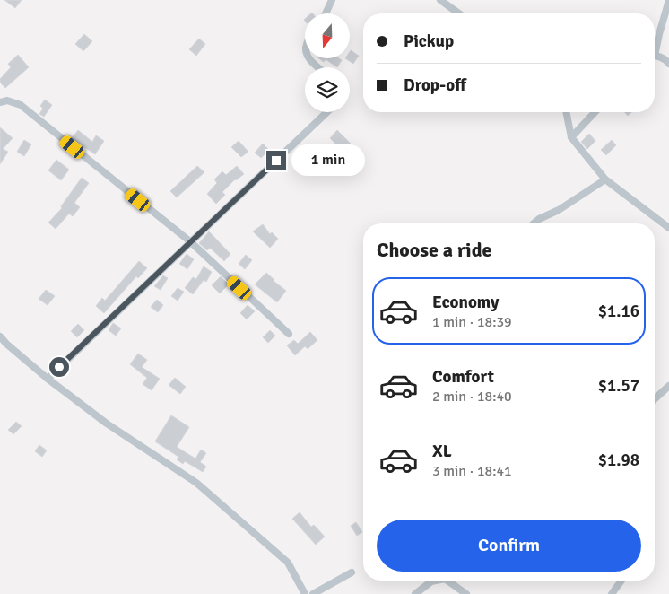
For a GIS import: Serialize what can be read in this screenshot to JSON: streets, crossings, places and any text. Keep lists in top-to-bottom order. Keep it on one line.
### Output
{"north":"bottom","page":{"banner":["Pickup","Drop-off"],"bubble":"1 min","heading":"Choose a ride","list":[{"name":"Economy","note":"1 min · 18:39","value":"$1.16"},{"name":"Comfort","note":"2 min · 18:40","value":"$1.57"},{"name":"XL","note":"3 min · 18:41","value":"$1.98"}],"buttons":"Confirm"}}
